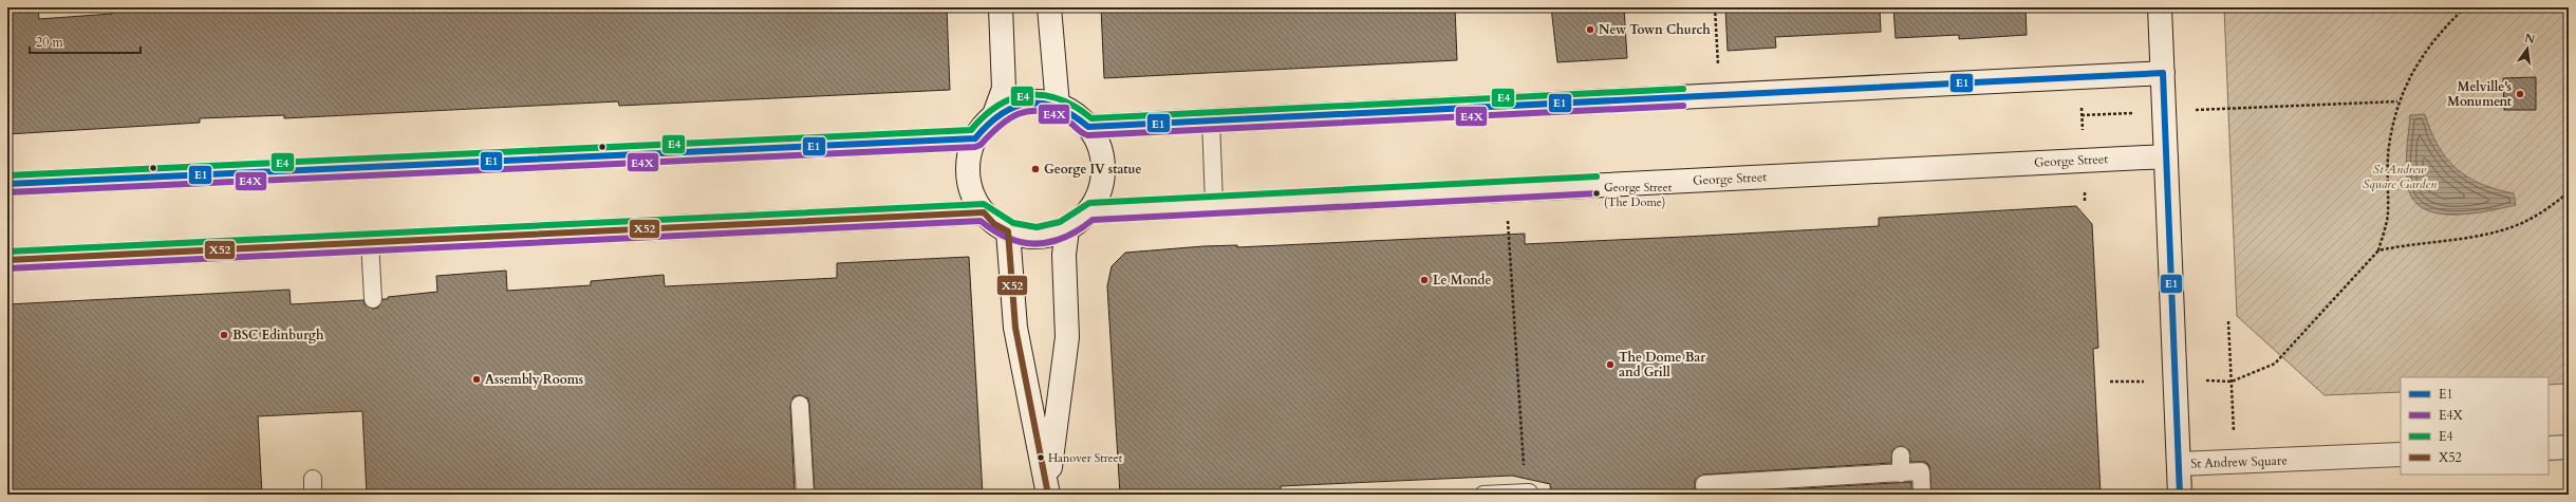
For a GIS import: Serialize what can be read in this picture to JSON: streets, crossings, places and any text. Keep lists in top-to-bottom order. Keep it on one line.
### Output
{"streets":{"street":["George Street","St Andrew Square"]},"crossings":[["George Street","St Andrew Square"]],"parks":["St Andrew Square Garden"],"places":["New Town Church","Melville's Monument","George IV statue","George Street (The Dome)","Le Monde","BSC Edinburgh","The Dome Bar and Grill","Assembly Rooms","Hanover Street"],"lines":["transit line E1","transit line E4","transit line E4X","transit line X52"],"legend":["E1","E4X","E4","X52"],"scale_bar":"20 m","north":"top"}
